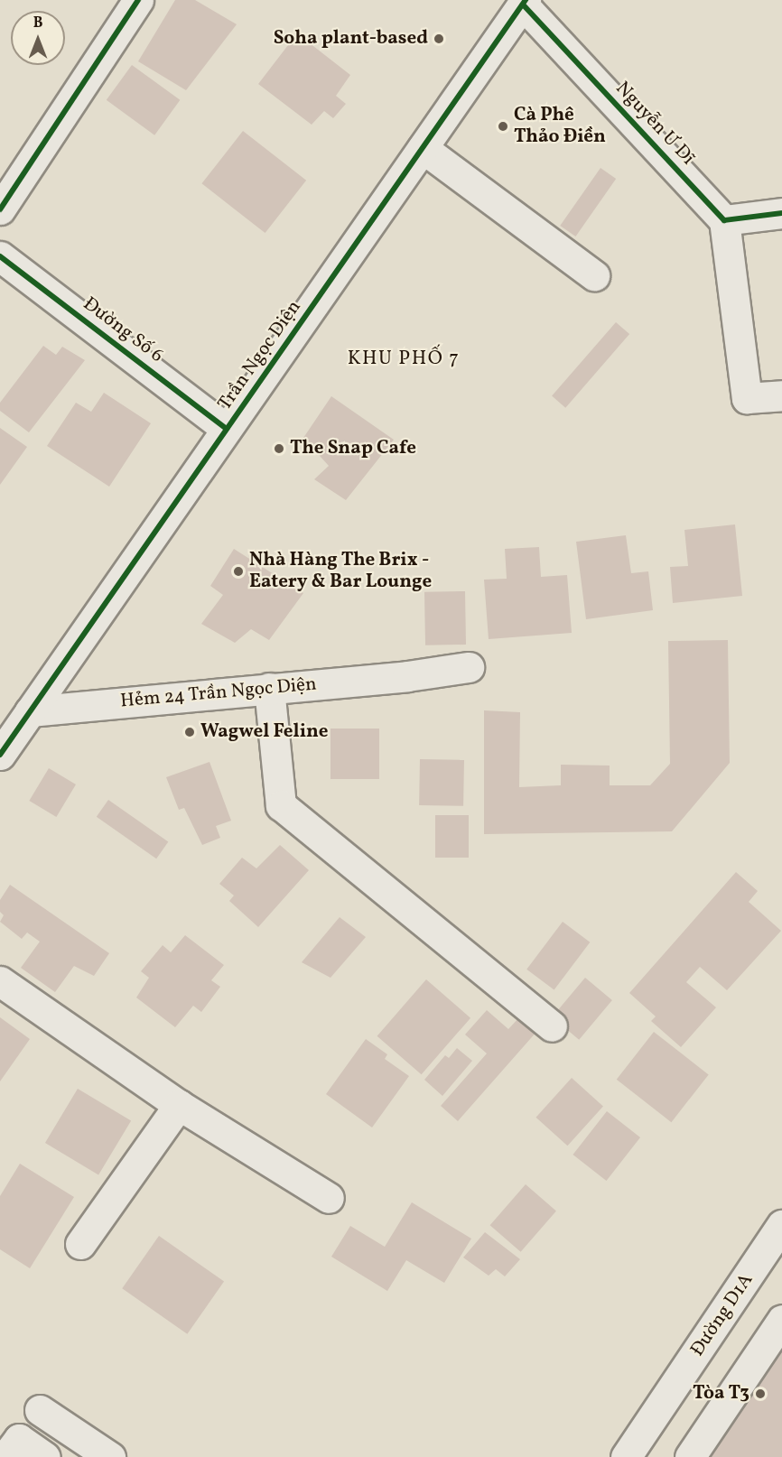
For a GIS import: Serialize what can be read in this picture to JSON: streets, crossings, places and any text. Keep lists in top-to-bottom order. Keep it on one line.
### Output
{"streets":{"street":["Nguyễn Ư Dĩ","Đường Số 6","Trần Ngọc Diện","Hẻm 24 Trần Ngọc Diện","Đường D1A"]},"crossings":[["Nguyễn Ư Dĩ","Trần Ngọc Diện"],["Đường Số 6","Trần Ngọc Diện"],["Trần Ngọc Diện","Hẻm 24 Trần Ngọc Diện"]],"districts":["KHU PHỐ 7"],"places":["Soha plant-based","Cà Phê Thảo Điền","The Snap Cafe","Nhà Hàng The Brix - Eatery & Bar Lounge","Wagwel Feline","Tòa T3"],"north":"top"}
